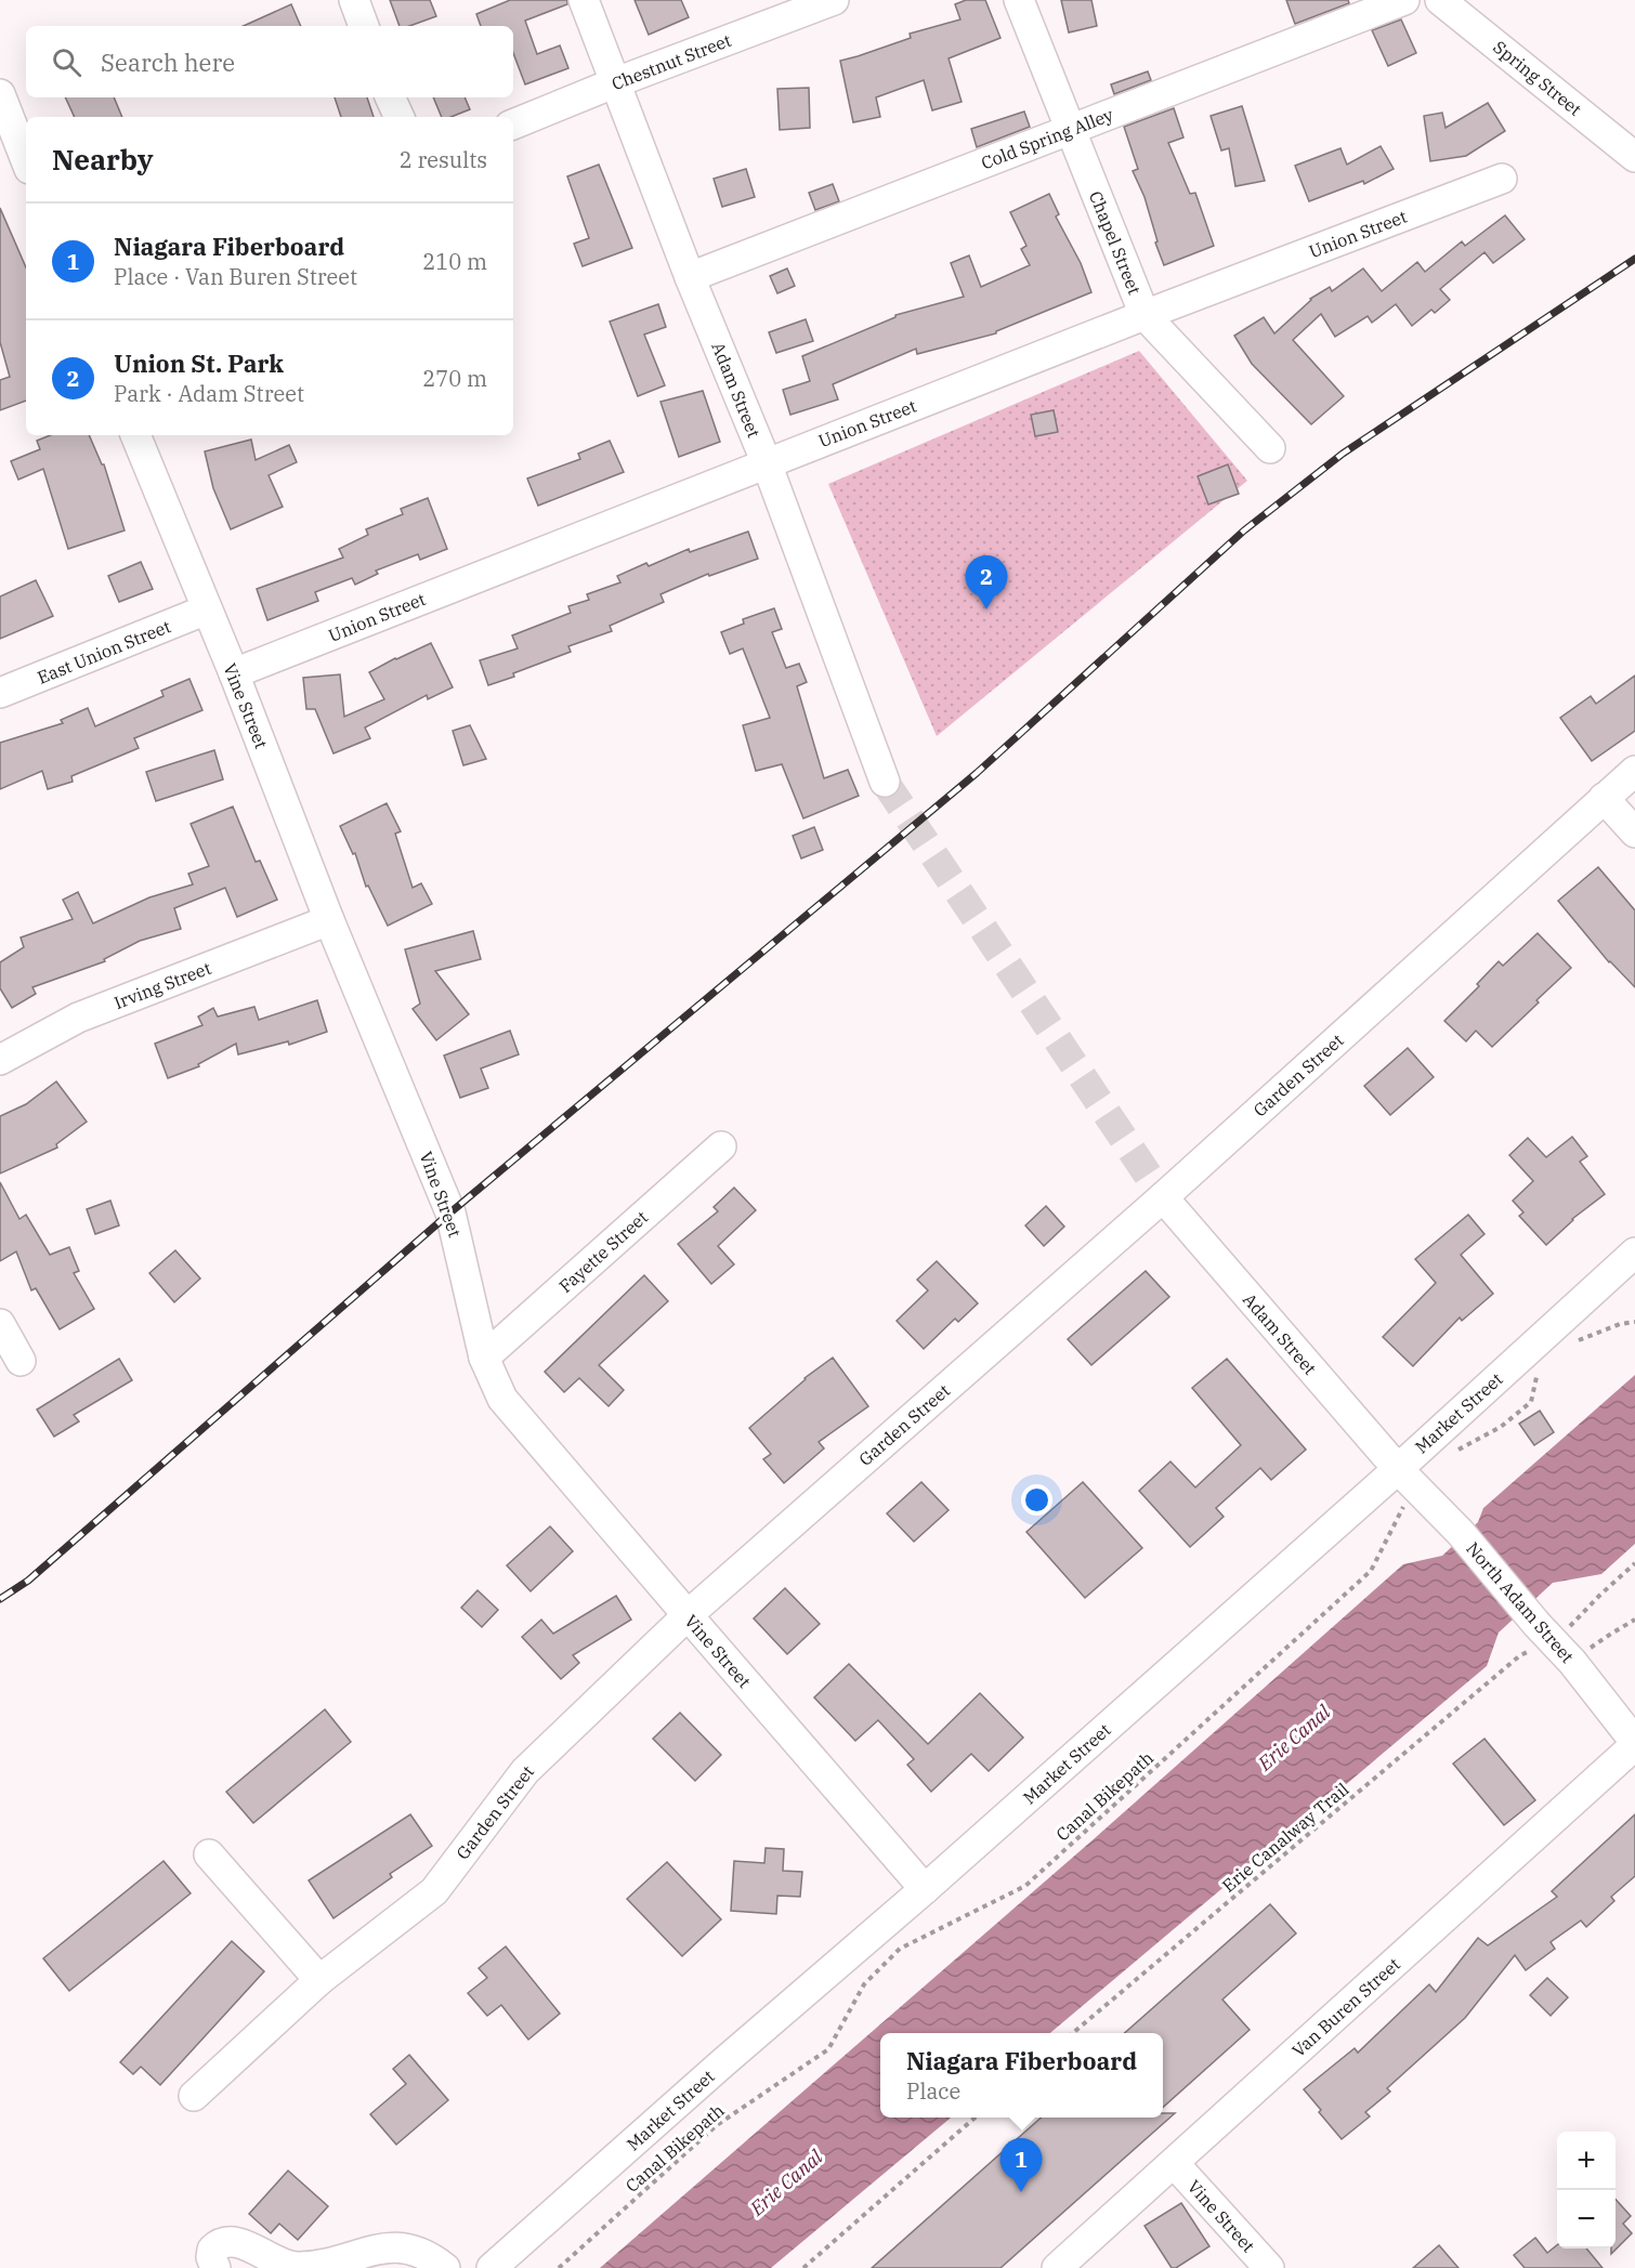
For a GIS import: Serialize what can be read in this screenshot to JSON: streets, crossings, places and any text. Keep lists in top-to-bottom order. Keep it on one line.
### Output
{"streets":{"street":["Chestnut Street","Spring Street","Cold Spring Alley","Union Street","Chapel Street","Adam Street","East Union Street","Vine Street","Irving Street","Garden Street","Fayette Street","Market Street","North Adam Street","Van Buren Street"],"path":["Canal Bikepath","Erie Canalway Trail"]},"crossings":[["Chestnut Street","Adam Street"],["Cold Spring Alley","Chapel Street"],["Cold Spring Alley","Adam Street"],["Union Street","Chapel Street"],["Union Street","Adam Street"],["Union Street","Vine Street"],["Adam Street","Garden Street"],["Adam Street","Market Street"],["Adam Street","North Adam Street"],["Adam Street","Canal Bikepath"],["East Union Street","Vine Street"],["Vine Street","Irving Street"],["Vine Street","Garden Street"],["Vine Street","Fayette Street"],["Vine Street","Market Street"],["Vine Street","Van Buren Street"],["Market Street","North Adam Street"],["Market Street","Canal Bikepath"],["North Adam Street","Canal Bikepath"],["North Adam Street","Van Buren Street"]],"water":["Erie Canal"],"page":{"search":"Search here","heading":["Nearby","2 results"],"list":[{"mark":"1","name":"Niagara Fiberboard","note":"Place · Van Buren Street","value":"210 m"},{"mark":"2","name":"Union St. Park","note":"Park · Adam Street","value":"270 m"}],"pins":["2","1"],"popup":["Niagara Fiberboard","Place"],"map_buttons":["+","−"]}}
